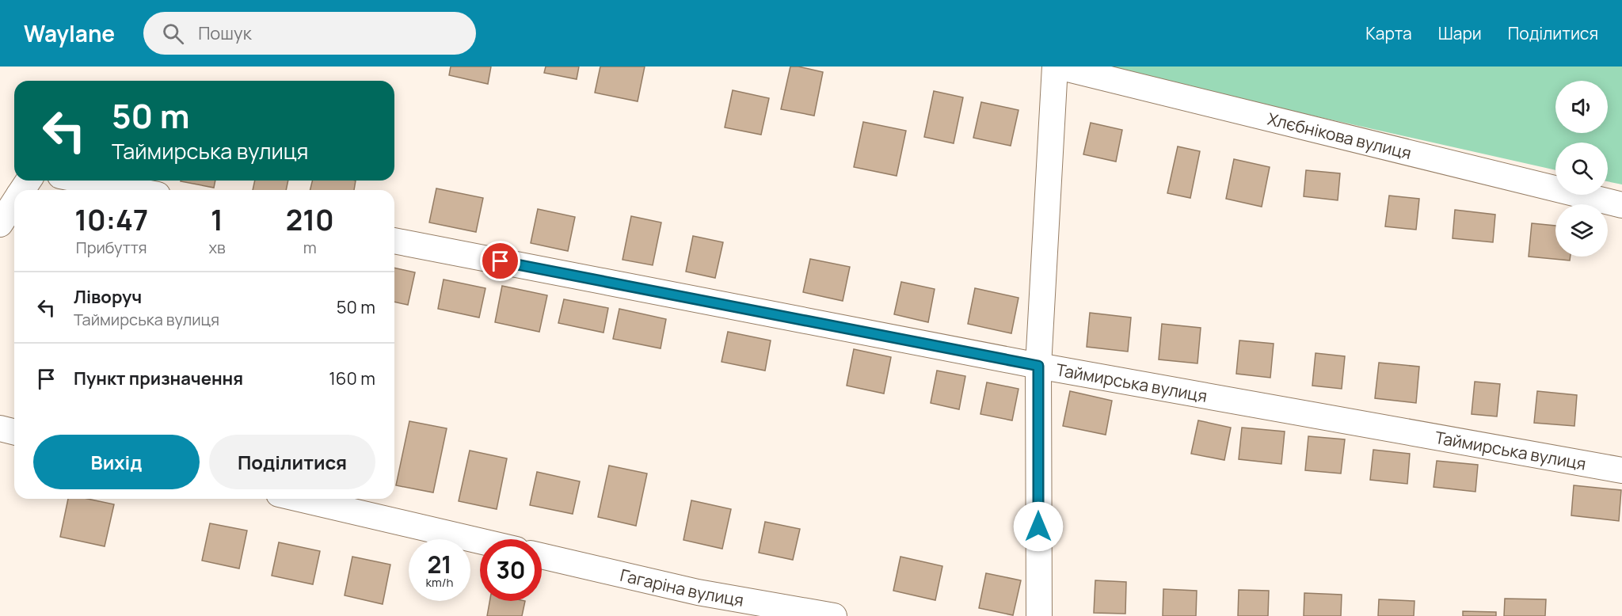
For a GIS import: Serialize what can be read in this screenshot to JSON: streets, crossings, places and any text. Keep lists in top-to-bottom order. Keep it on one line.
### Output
{"streets":{"street":["Хлєбнікова вулиця","Таймирська вулиця","Гагаріна вулиця"]},"page":{"header":"Waylane","search":"Пошук","nav":["Карта","Шари","Поділитися"],"turn":["50 m","Таймирська вулиця"],"eta":["10:47","Прибуття","1","хв","210","m"],"list":[{"name":"Ліворуч","note":"Таймирська вулиця","value":"50 m"},{"name":"Пункт призначення","value":"160 m"}],"buttons":["Вихід","Поділитися"],"speed":"21 km/h","limit":"30"}}
